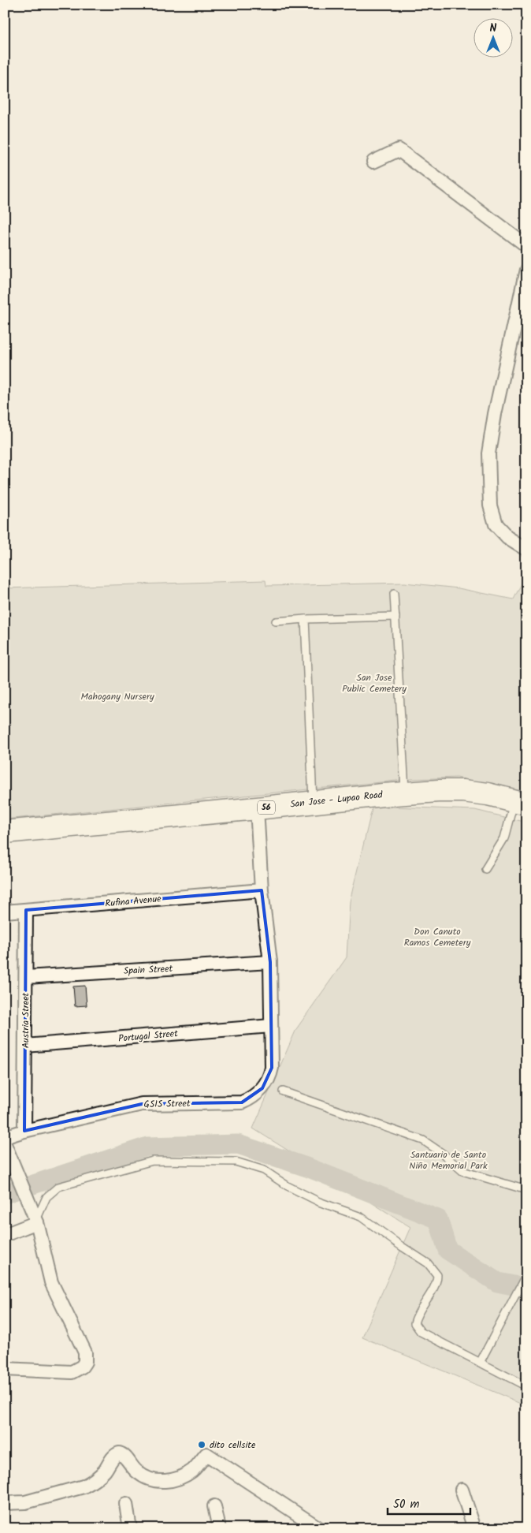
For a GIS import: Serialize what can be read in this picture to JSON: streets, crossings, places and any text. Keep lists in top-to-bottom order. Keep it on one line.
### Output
{"streets":{"highway":["San Jose - Lupao Road","56"],"street":["Rufina Avenue","Spain Street","Austria Street","Portugal Street","GSIS Street"]},"crossings":[["Rufina Avenue","Austria Street"],["Spain Street","Austria Street"],["Austria Street","Portugal Street"],["Austria Street","GSIS Street"],["Portugal Street","GSIS Street"]],"parks":["San Jose Public Cemetery","Mahogany Nursery","Don Canuto Ramos Cemetery","Santuario de Santo Niño Memorial Park"],"places":["dito cellsite"],"scale_bar":"50 m","north":"top"}
